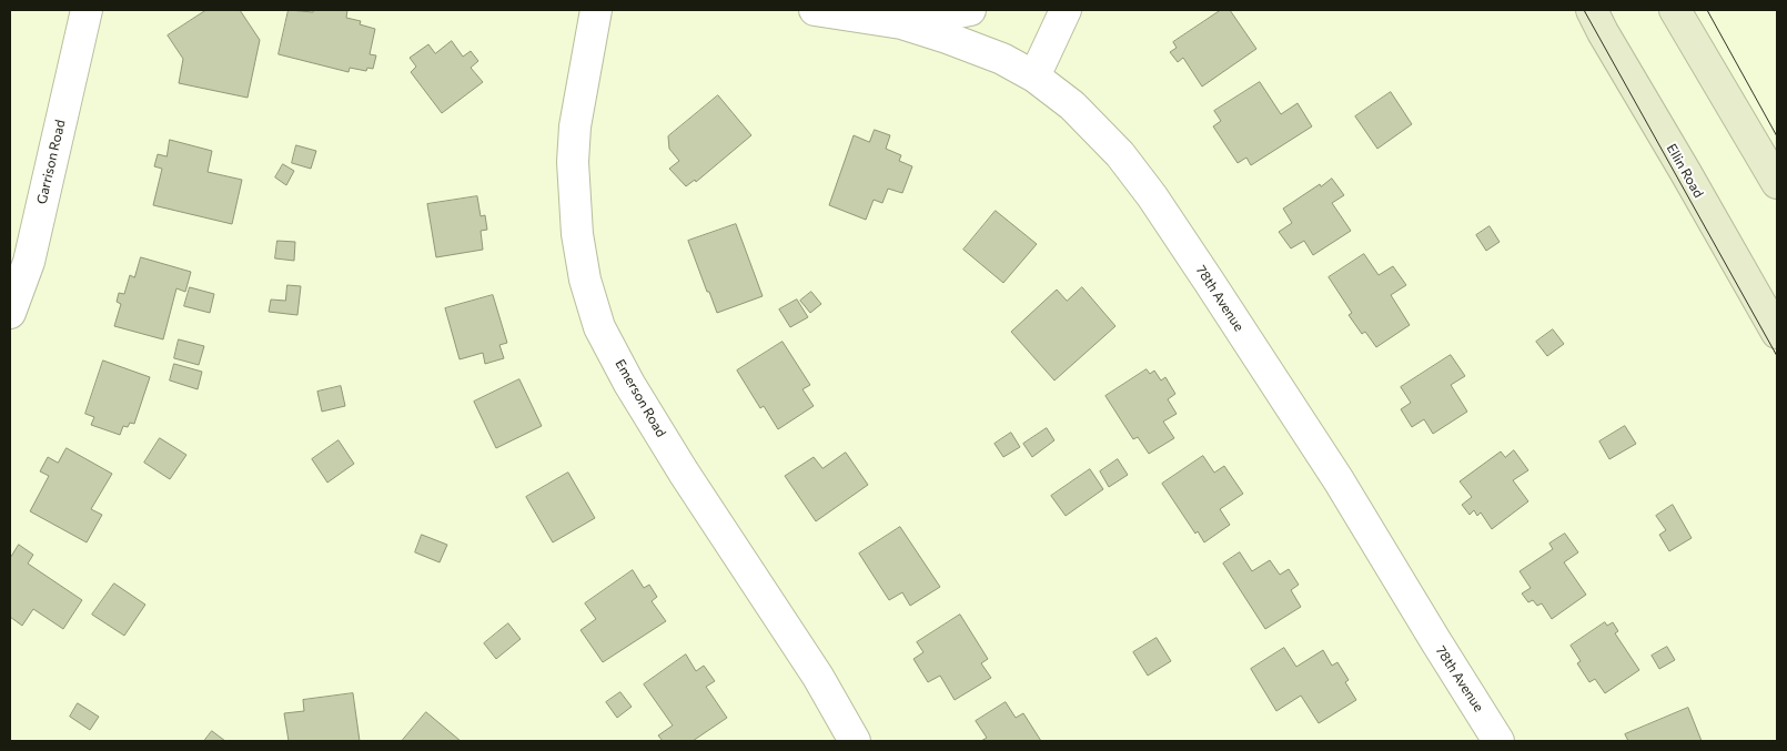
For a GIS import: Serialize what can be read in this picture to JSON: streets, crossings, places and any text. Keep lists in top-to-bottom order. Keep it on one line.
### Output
{"streets":{"street":["Garrison Road","Ellin Road","78th Avenue","Emerson Road"]}}
